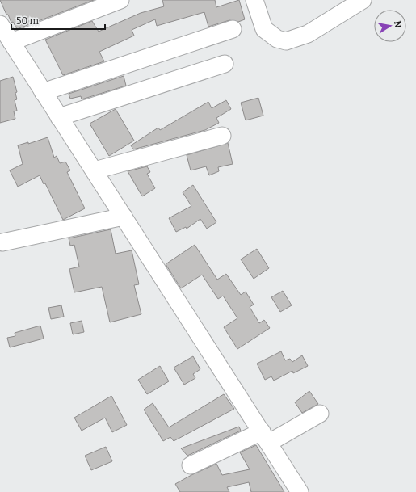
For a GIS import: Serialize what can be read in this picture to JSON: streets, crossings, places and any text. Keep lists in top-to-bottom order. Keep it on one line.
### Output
{"scale_bar":"50 m","north":"right"}
